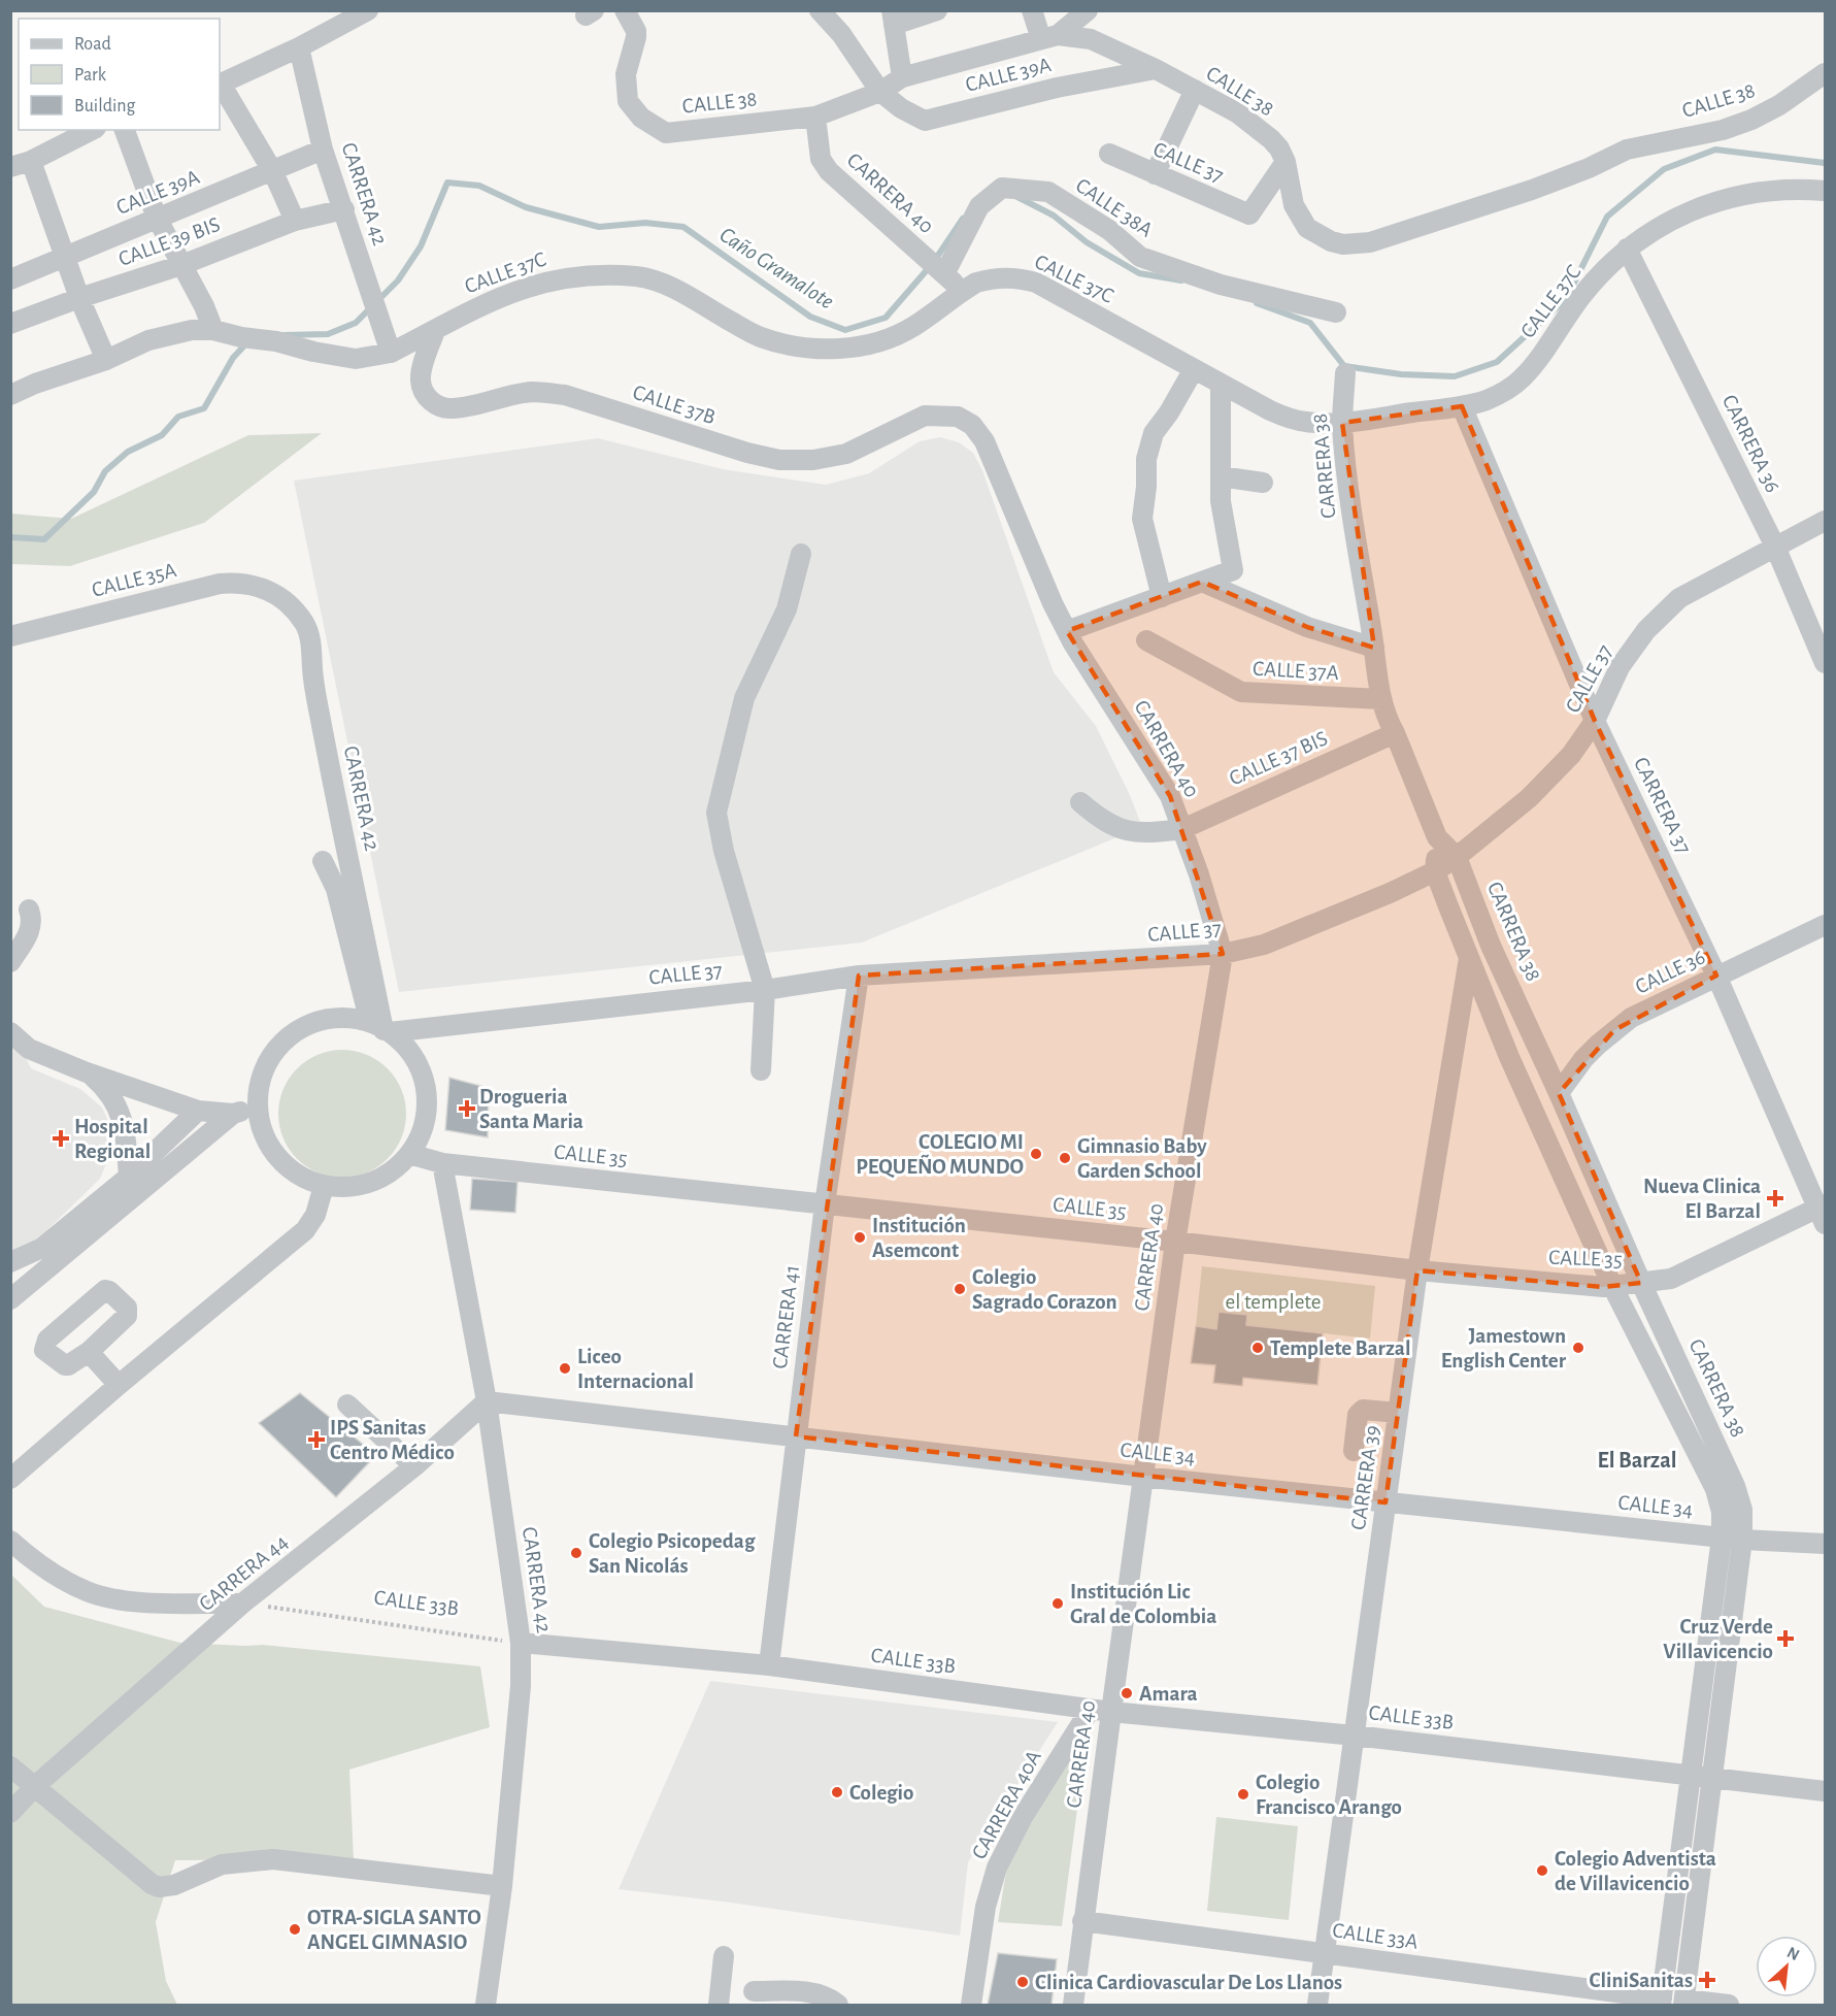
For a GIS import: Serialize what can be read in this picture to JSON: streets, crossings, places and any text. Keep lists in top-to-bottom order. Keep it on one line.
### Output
{"streets":{"street":["CALLE 39A","CALLE 38","CALLE 37","CARRERA 40","CARRERA 42","CALLE 38A","CALLE 39 BIS","CALLE 37C","CALLE 37B","CARRERA 36","CARRERA 38","CALLE 35A","CALLE 37A","CALLE 37 BIS","CARRERA 37","CALLE 36","CALLE 35","CARRERA 41","CALLE 34","CARRERA 39","CARRERA 44","CALLE 33B","CARRERA 40A","CALLE 33A"]},"crossings":[["CALLE 39A","CALLE 38"],["CALLE 39A","CARRERA 42"],["CALLE 38","CALLE 37"],["CALLE 38","CARRERA 40"],["CALLE 37","CARRERA 40"],["CALLE 37","CARRERA 42"],["CALLE 37","CARRERA 36"],["CALLE 37","CARRERA 38"],["CALLE 37","CARRERA 37"],["CALLE 37","CALLE 35"],["CALLE 37","CARRERA 41"],["CARRERA 40","CALLE 38A"],["CARRERA 40","CALLE 37C"],["CARRERA 40","CALLE 37B"],["CARRERA 40","CALLE 37 BIS"],["CARRERA 40","CALLE 35"],["CARRERA 40","CALLE 34"],["CARRERA 40","CALLE 33B"],["CARRERA 40","CALLE 33A"],["CARRERA 42","CALLE 39 BIS"],["CARRERA 42","CALLE 37C"],["CARRERA 42","CALLE 35A"],["CARRERA 42","CALLE 35"],["CARRERA 42","CALLE 34"],["CARRERA 42","CARRERA 44"],["CARRERA 42","CALLE 33B"],["CALLE 37C","CALLE 37B"],["CALLE 37C","CARRERA 36"],["CALLE 37C","CARRERA 38"],["CALLE 37C","CARRERA 37"],["CARRERA 38","CALLE 37A"],["CARRERA 38","CALLE 37 BIS"],["CARRERA 38","CALLE 36"],["CARRERA 38","CALLE 35"],["CARRERA 38","CALLE 34"],["CARRERA 38","CARRERA 39"],["CARRERA 38","CALLE 33B"],["CARRERA 38","CALLE 33A"],["CARRERA 37","CALLE 36"],["CARRERA 37","CALLE 35"],["CALLE 35","CARRERA 41"],["CALLE 35","CARRERA 39"],["CARRERA 41","CALLE 34"],["CARRERA 41","CALLE 33B"],["CALLE 34","CARRERA 39"],["CALLE 34","CARRERA 44"],["CARRERA 39","CALLE 33B"],["CARRERA 39","CALLE 33A"],["CARRERA 44","CALLE 33B"],["CALLE 33B","CARRERA 40A"]],"districts":["El Barzal"],"water":["Caño Gramalote"],"parks":["el templete"],"places":{"health":["Drogueria Santa Maria","Hospital Regional","Nueva Clinica El Barzal","IPS Sanitas Centro Médico","Cruz Verde Villavicencio","CliniSanitas"],"other":["COLEGIO MI PEQUEÑO MUNDO","Gimnasio Baby Garden School","Institución Asemcont","Colegio Sagrado Corazon","Templete Barzal","Jamestown English Center","Liceo Internacional","Colegio Psicopedag San Nicolás","Institución Lic Gral de Colombia","Amara","Colegio","Colegio Francisco Arango","Colegio Adventista de Villavicencio","OTRA-SIGLA SANTO ANGEL GIMNASIO","Clinica Cardiovascular De Los Llanos"]},"legend":["Road","Park","Building"],"north":"top right"}
